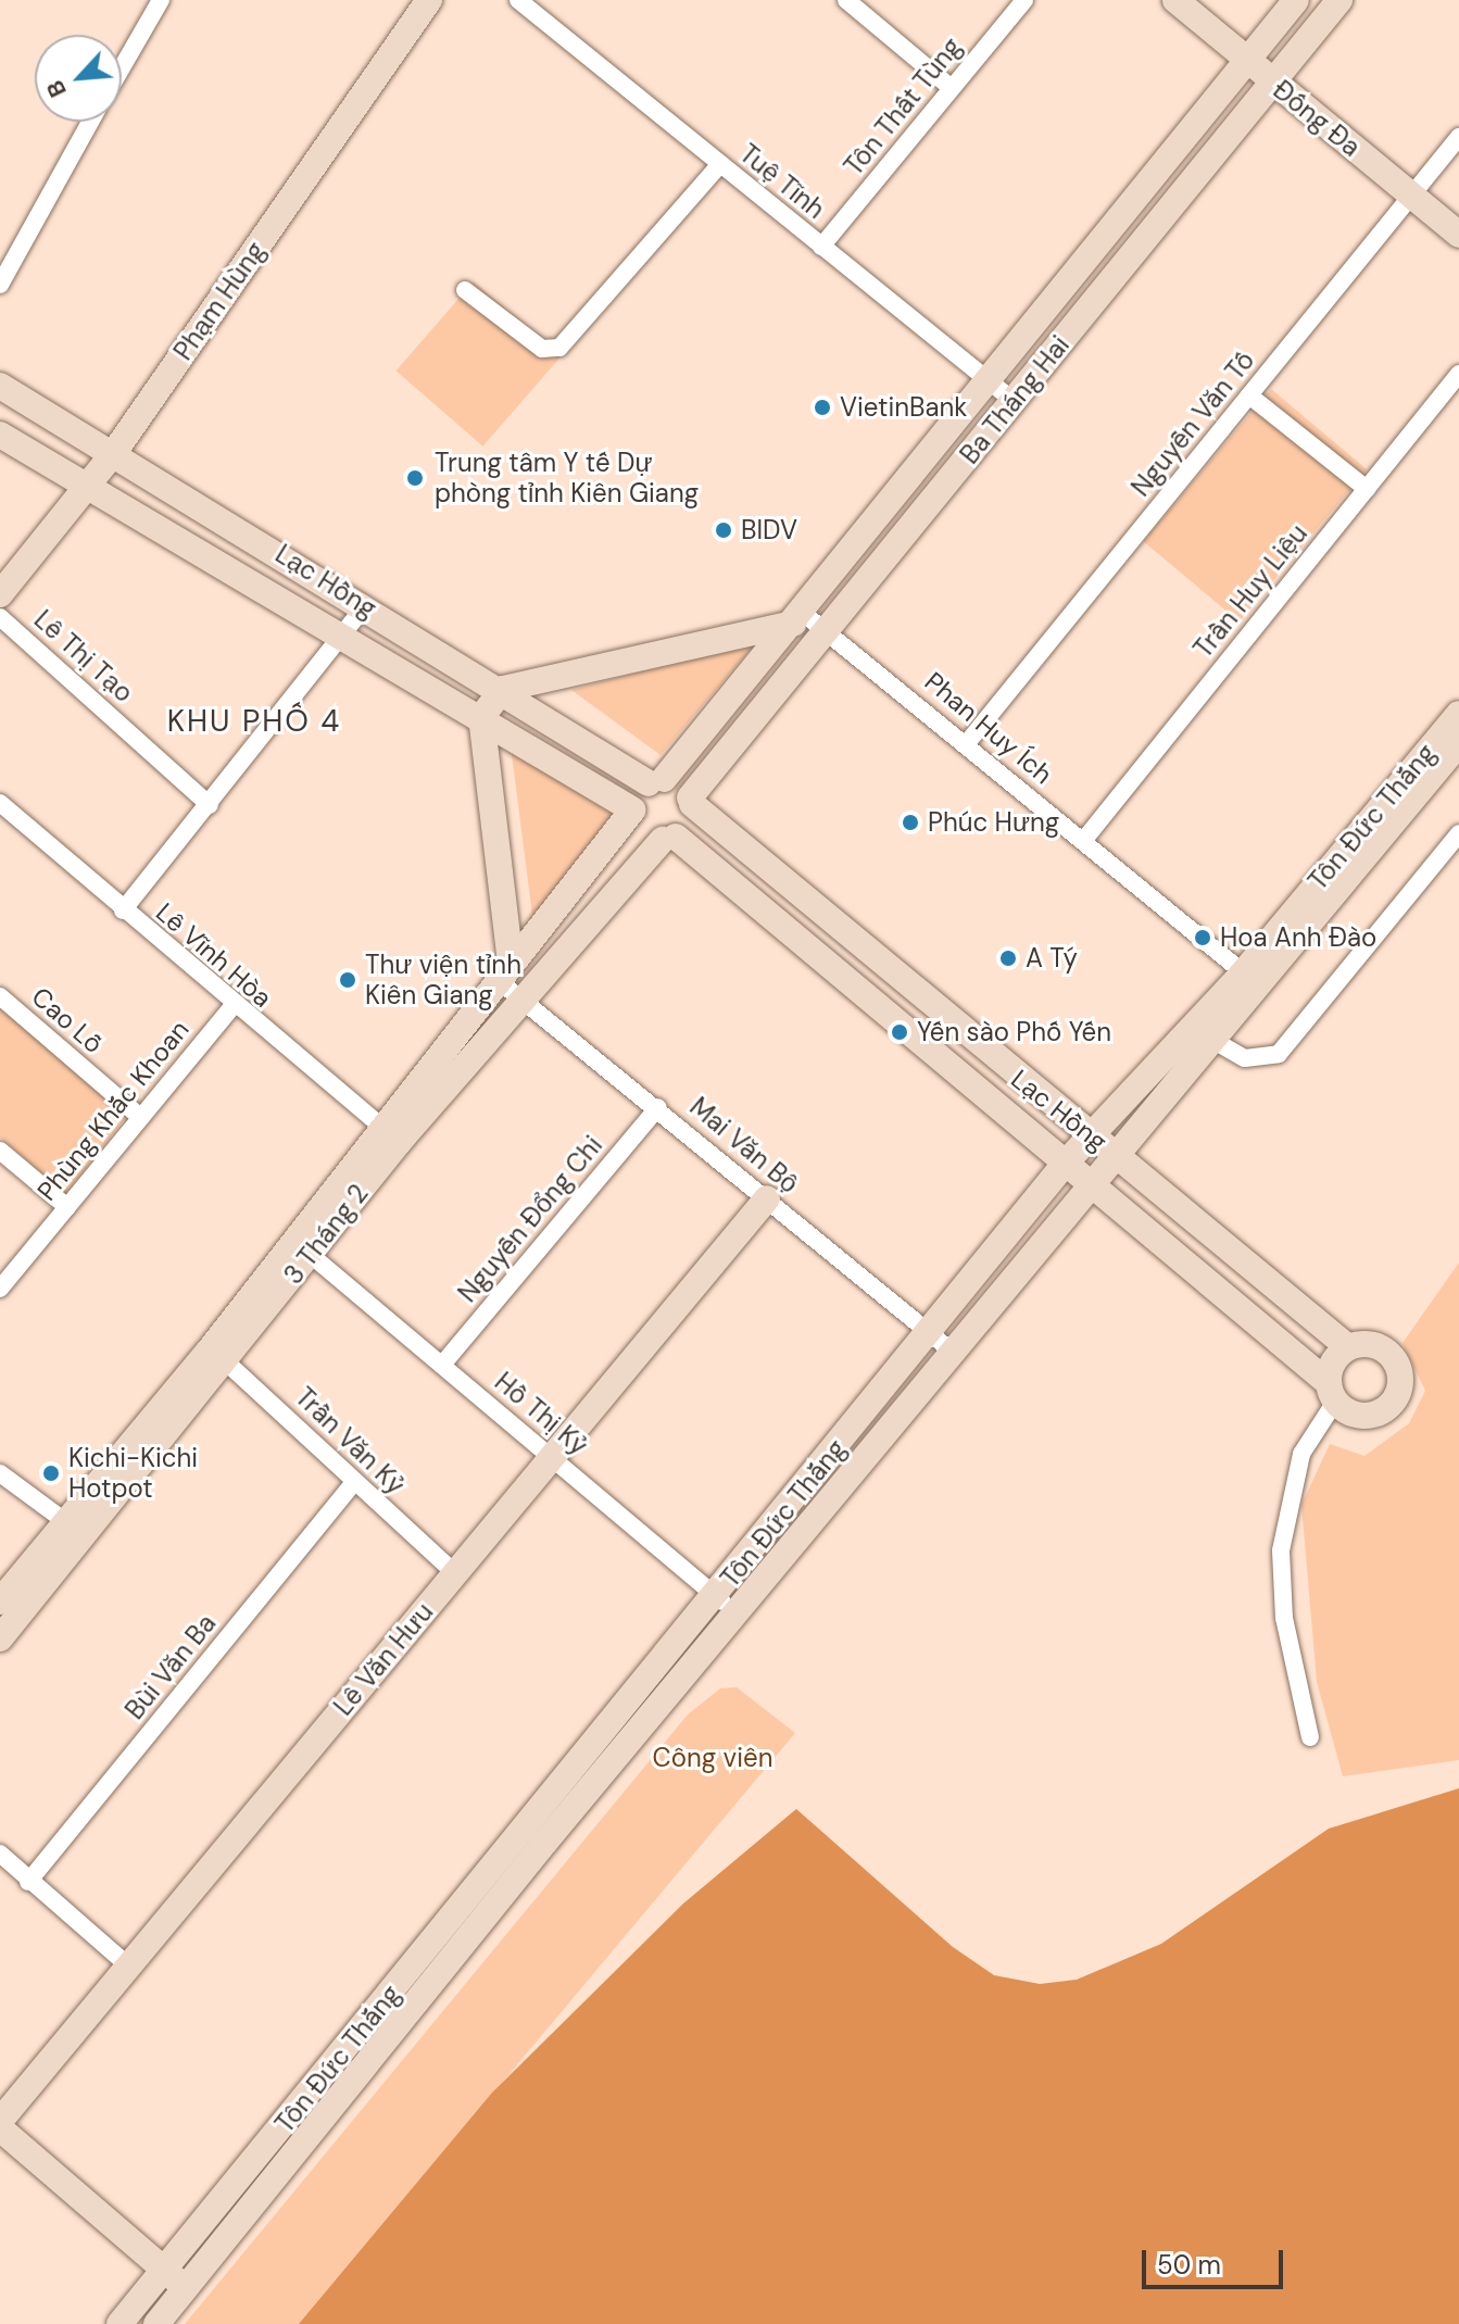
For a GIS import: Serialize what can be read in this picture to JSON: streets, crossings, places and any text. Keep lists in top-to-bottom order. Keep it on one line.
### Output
{"streets":{"street":["Tôn Thất Tùng","Đống Đa","Tuệ Tĩnh","Phạm Hùng","Ba Tháng Hai","Nguyễn Văn Tố","Lạc Hồng","Trần Huy Liệu","Lê Thị Tạo","Phan Huy Ích","Tôn Đức Thắng","Lê Vĩnh Hòa","Cao Lỗ","Phùng Khắc Khoan","Mai Văn Bộ","Nguyễn Đổng Chi","3 Tháng 2","Hồ Thị Kỷ","Trần Văn Kỷ","Lê Văn Hưu","Bùi Văn Ba"]},"crossings":[["Tôn Thất Tùng","Tuệ Tĩnh"],["Đống Đa","Ba Tháng Hai"],["Đống Đa","Nguyễn Văn Tố"],["Tuệ Tĩnh","Ba Tháng Hai"],["Phạm Hùng","Lạc Hồng"],["Ba Tháng Hai","Lạc Hồng"],["Ba Tháng Hai","Phan Huy Ích"],["Ba Tháng Hai","3 Tháng 2"],["Nguyễn Văn Tố","Phan Huy Ích"],["Lạc Hồng","Tôn Đức Thắng"],["Lạc Hồng","3 Tháng 2"],["Trần Huy Liệu","Phan Huy Ích"],["Phan Huy Ích","Tôn Đức Thắng"],["Tôn Đức Thắng","Mai Văn Bộ"],["Tôn Đức Thắng","Hồ Thị Kỷ"],["Lê Vĩnh Hòa","Phùng Khắc Khoan"],["Lê Vĩnh Hòa","3 Tháng 2"],["Cao Lỗ","Phùng Khắc Khoan"],["Mai Văn Bộ","Nguyễn Đổng Chi"],["Mai Văn Bộ","3 Tháng 2"],["Mai Văn Bộ","Lê Văn Hưu"],["Nguyễn Đổng Chi","Hồ Thị Kỷ"],["3 Tháng 2","Hồ Thị Kỷ"],["3 Tháng 2","Trần Văn Kỷ"],["Hồ Thị Kỷ","Lê Văn Hưu"],["Trần Văn Kỷ","Lê Văn Hưu"],["Trần Văn Kỷ","Bùi Văn Ba"]],"districts":["KHU PHỐ 4"],"parks":["Công viên"],"places":["VietinBank","Trung tâm Y tế Dự phòng tỉnh Kiên Giang","BIDV","Phúc Hưng","Hoa Anh Đào","A Tý","Thư viện tỉnh Kiên Giang","Yến sào Phố Yến","Kichi-Kichi Hotpot"],"scale_bar":"50 m","north":"bottom left"}
